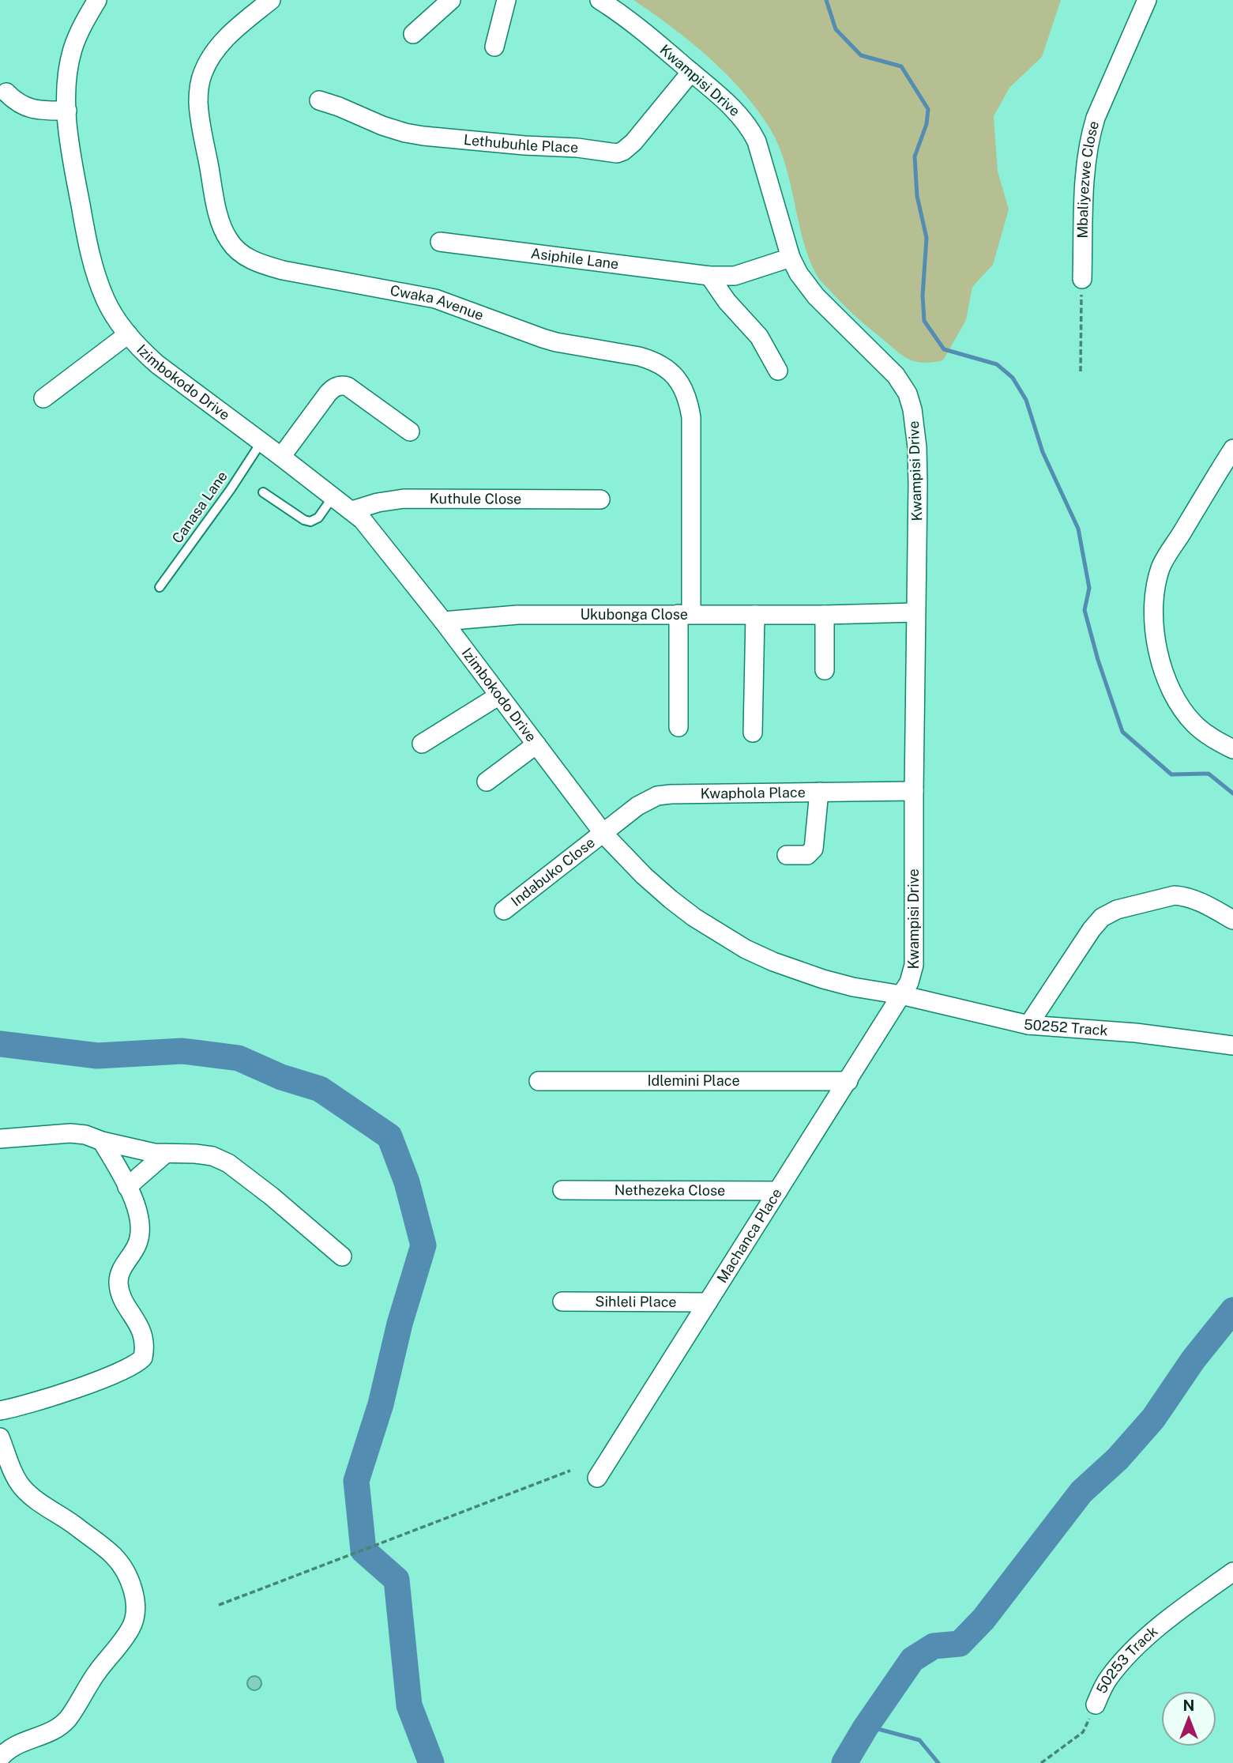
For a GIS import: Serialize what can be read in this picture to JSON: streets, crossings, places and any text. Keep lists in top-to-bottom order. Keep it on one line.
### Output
{"streets":{"street":["Kwampisi Drive","Lethubuhle Place","Mbaliyezwe Close","Asiphile Lane","Cwaka Avenue","Izimbokodo Drive","Kuthule Close","Ukubonga Close","Kwaphola Place","Indabuko Close","50252 Track","Idlemini Place","Nethezeka Close","Machanca Place","Sihleli Place","50253 Track"],"lane":["Canasa Lane"]},"crossings":[["Kwampisi Drive","Lethubuhle Place"],["Kwampisi Drive","Asiphile Lane"],["Kwampisi Drive","Izimbokodo Drive"],["Kwampisi Drive","Ukubonga Close"],["Kwampisi Drive","Kwaphola Place"],["Kwampisi Drive","50252 Track"],["Kwampisi Drive","Machanca Place"],["Cwaka Avenue","Ukubonga Close"],["Izimbokodo Drive","Kuthule Close"],["Izimbokodo Drive","Canasa Lane"],["Izimbokodo Drive","Ukubonga Close"],["Izimbokodo Drive","Kwaphola Place"],["Izimbokodo Drive","Indabuko Close"],["Izimbokodo Drive","50252 Track"],["Izimbokodo Drive","Machanca Place"],["Kwaphola Place","Indabuko Close"],["50252 Track","Machanca Place"],["Idlemini Place","Machanca Place"],["Nethezeka Close","Machanca Place"],["Machanca Place","Sihleli Place"]],"north":"top"}
